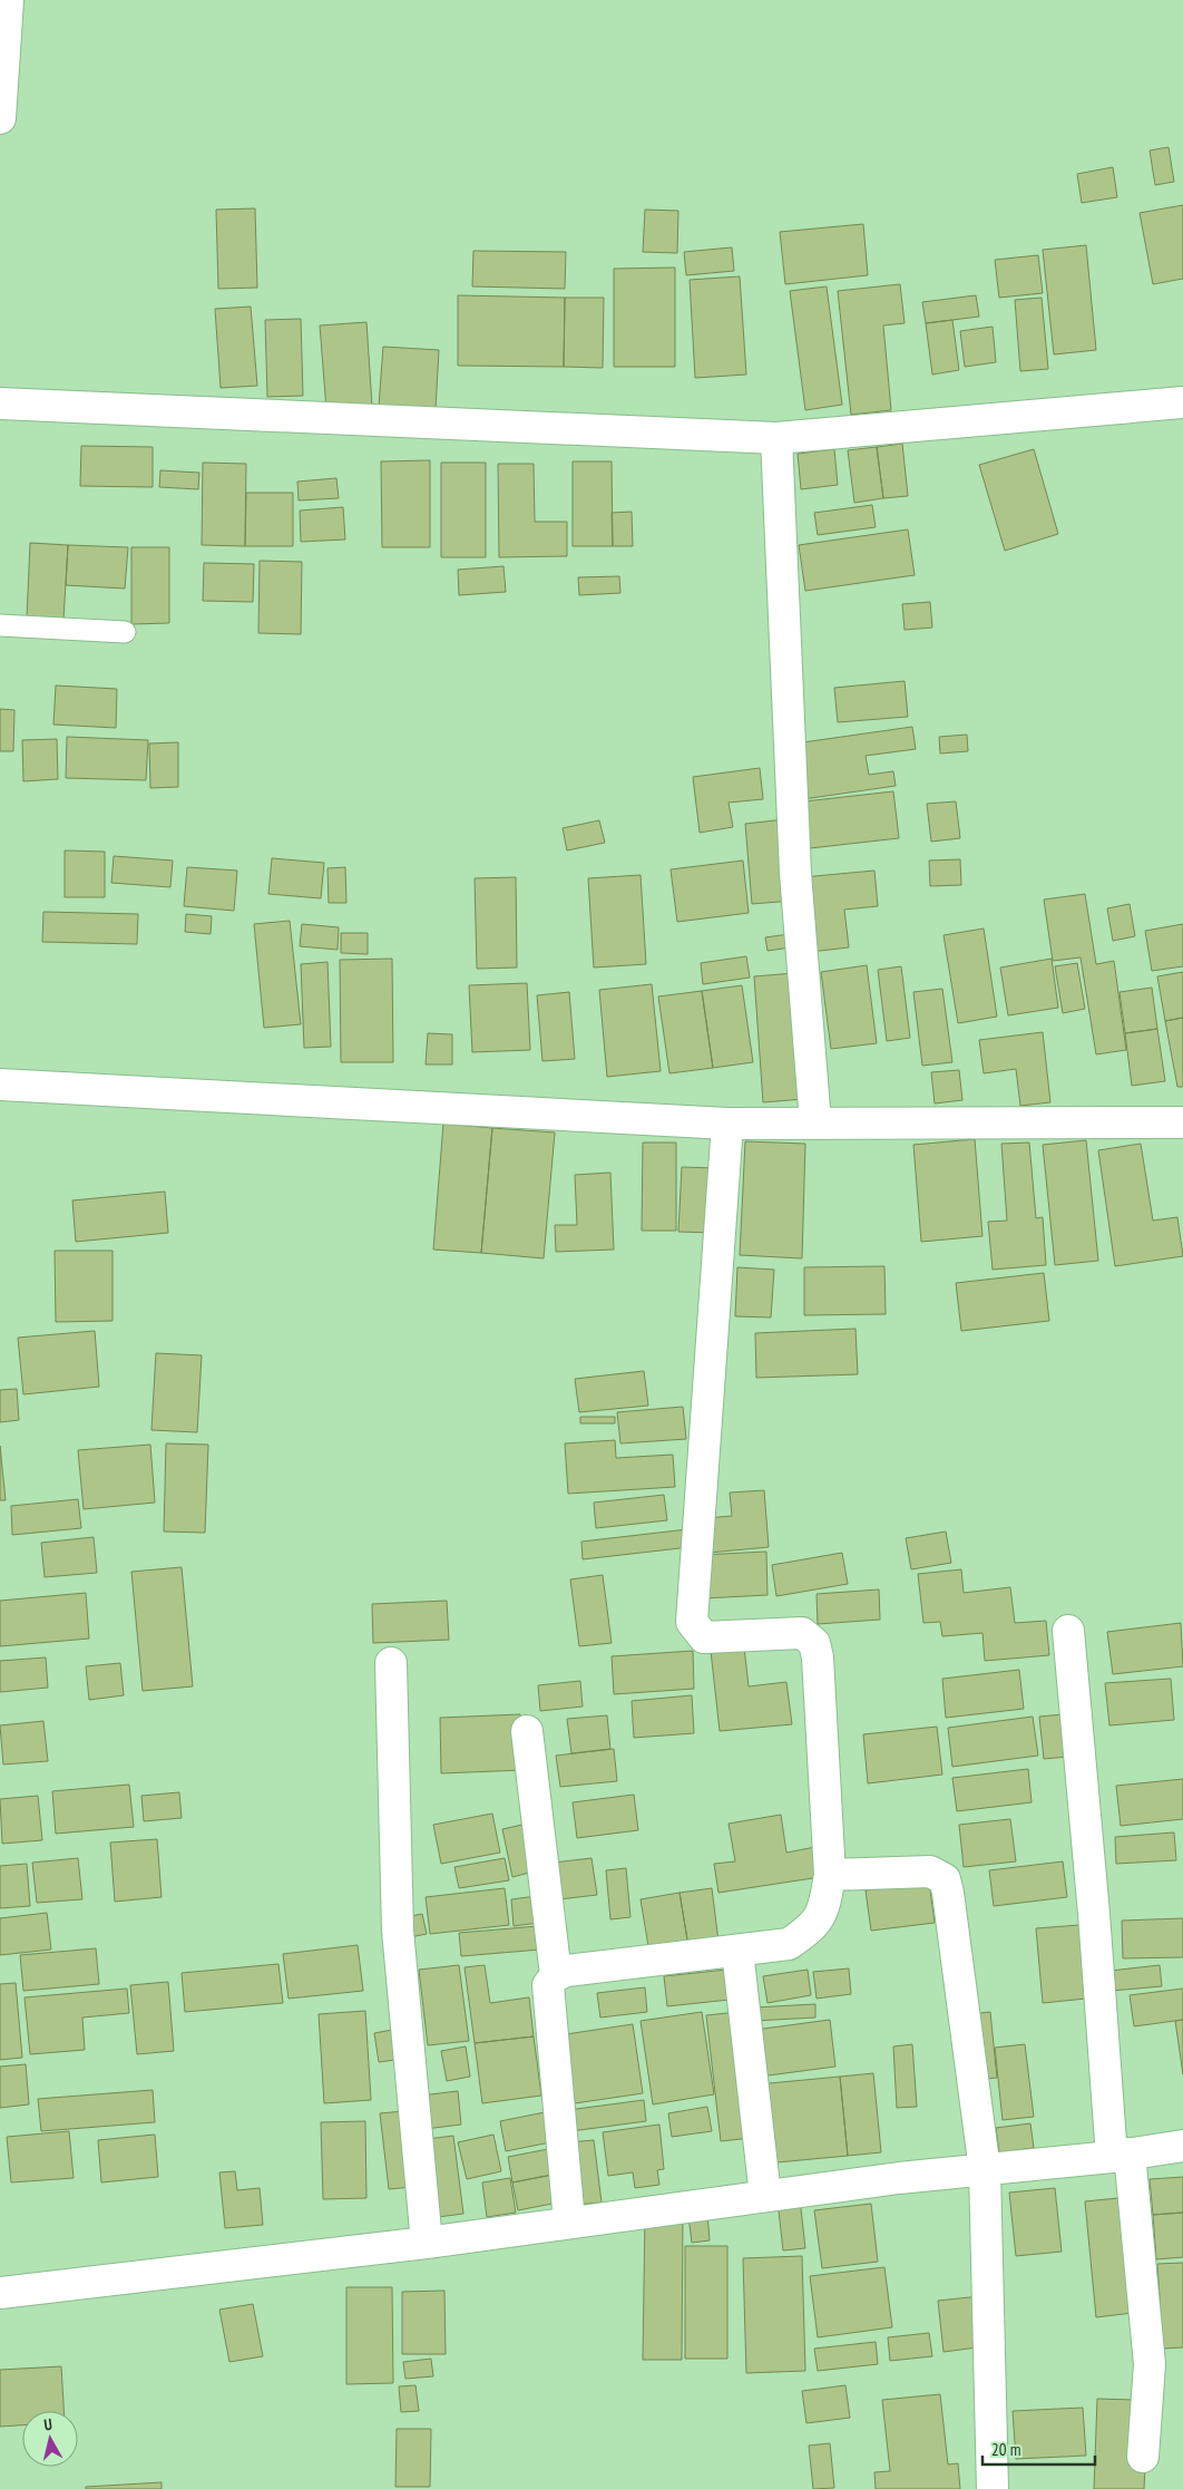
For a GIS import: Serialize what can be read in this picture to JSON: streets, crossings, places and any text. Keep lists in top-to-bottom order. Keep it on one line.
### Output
{"scale_bar":"20 m","north":"top"}
